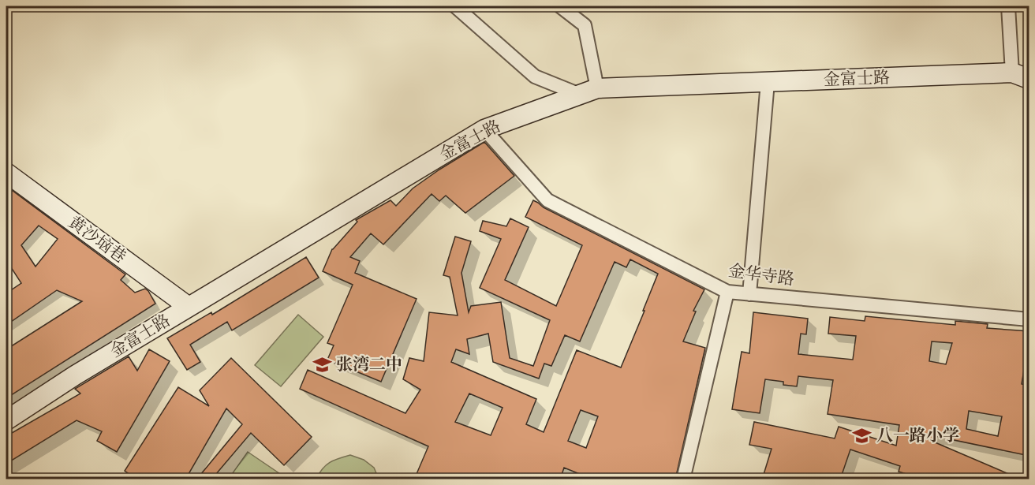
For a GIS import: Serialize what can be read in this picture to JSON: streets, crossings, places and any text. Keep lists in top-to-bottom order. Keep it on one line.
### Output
{"streets":{"street":["金富士路","黄沙垴巷","金华寺路"]},"crossings":[["金富士路","黄沙垴巷"],["金富士路","金华寺路"]],"places":{"school or university":["张湾二中","八一路小学"]}}
